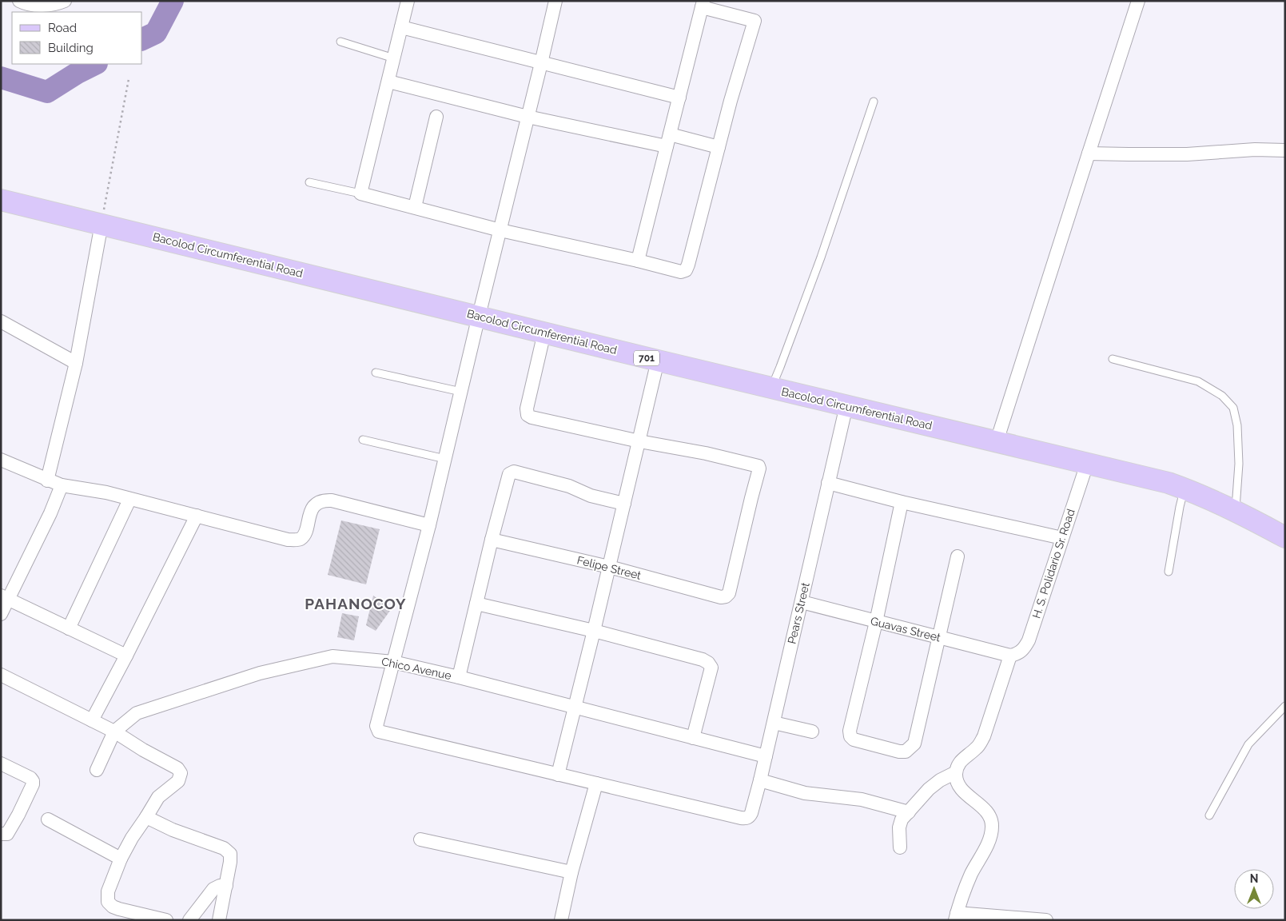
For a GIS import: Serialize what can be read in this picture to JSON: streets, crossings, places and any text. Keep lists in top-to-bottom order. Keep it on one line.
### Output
{"streets":{"main road":["Bacolod Circumferential Road","701"],"street":["H. S. Polidario Sr. Road","Felipe Street","Pears Street","Guavas Street","Chico Avenue"]},"crossings":[["Bacolod Circumferential Road","H. S. Polidario Sr. Road"],["Bacolod Circumferential Road","Pears Street"],["H. S. Polidario Sr. Road","Guavas Street"],["Pears Street","Guavas Street"],["Pears Street","Chico Avenue"]],"districts":["PAHANOCOY"],"legend":["Road","Building"],"north":"top"}
